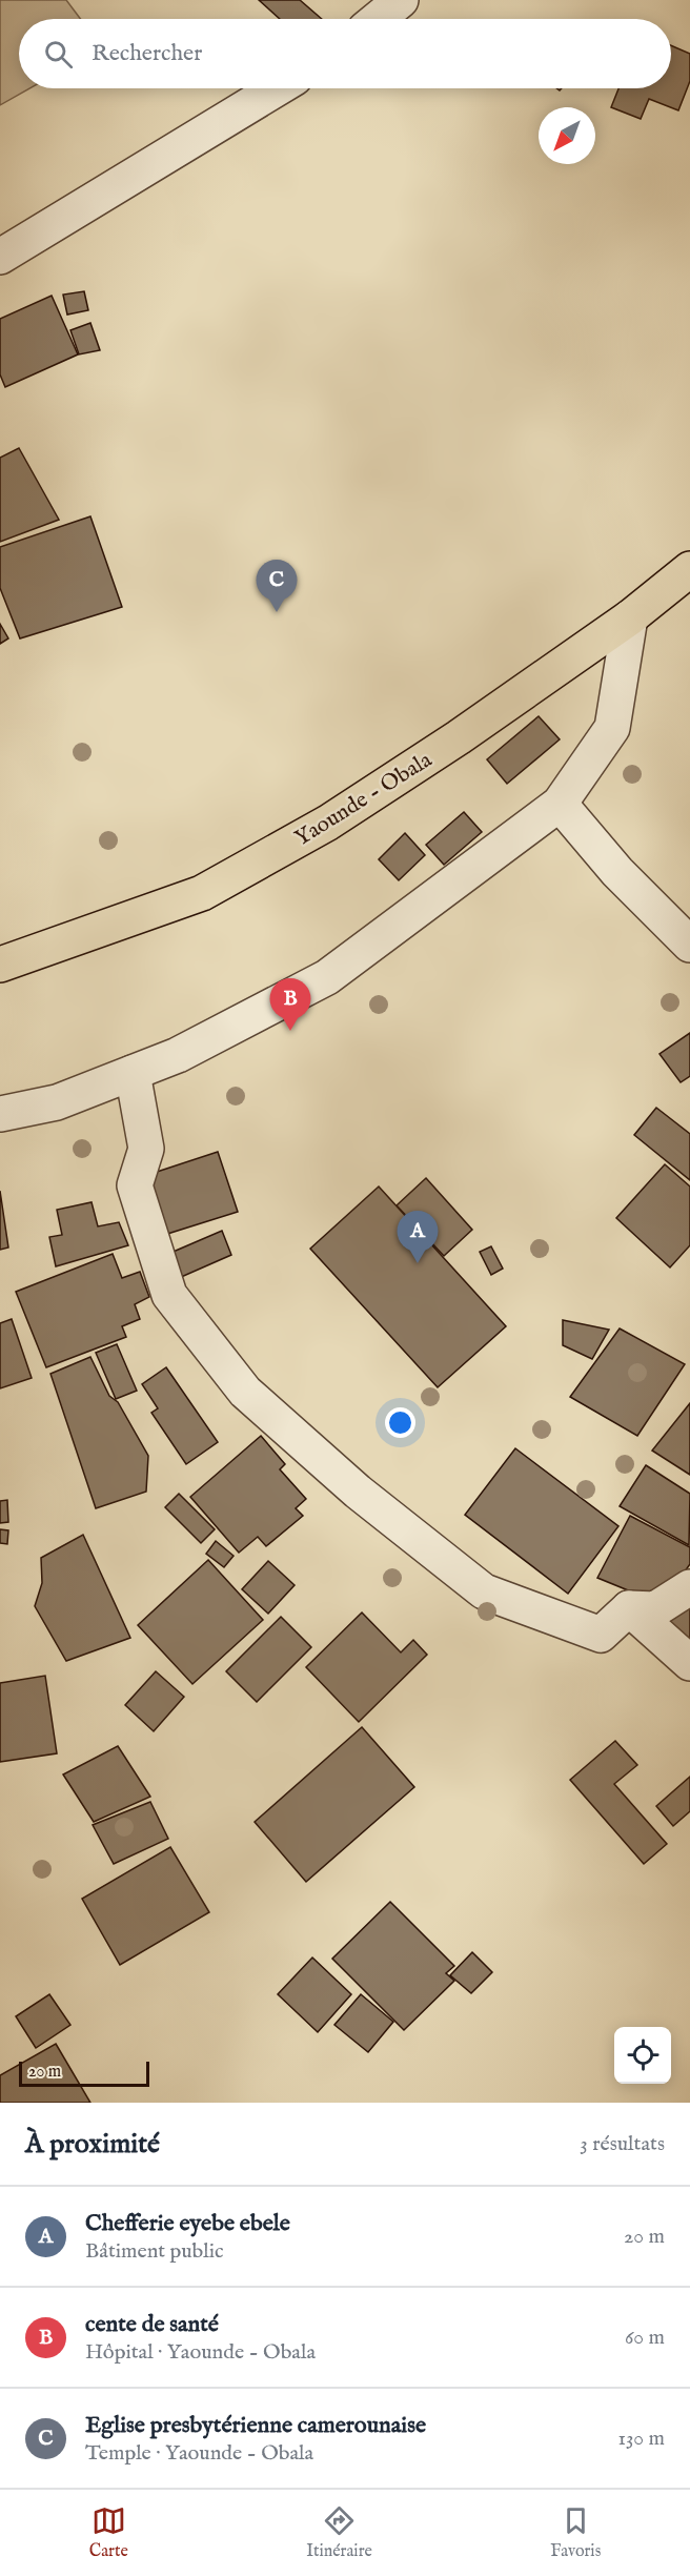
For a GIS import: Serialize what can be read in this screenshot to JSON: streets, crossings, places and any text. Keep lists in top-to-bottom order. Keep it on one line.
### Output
{"streets":{"highway":["Yaounde - Obala"]},"scale_bar":"20 m","north":"bottom left","page":{"search":"Rechercher","pins":["C","B","A"],"scale":"20 m","heading":["À proximité","3 résultats"],"list":[{"mark":"A","name":"Chefferie eyebe ebele","note":"Bâtiment public","value":"20 m"},{"mark":"B","name":"cente de santé","note":"Hôpital · Yaounde - Obala","value":"60 m"},{"mark":"C","name":"Eglise presbytérienne camerounaise","note":"Temple · Yaounde - Obala","value":"130 m"}],"nav":["Carte","Itinéraire","Favoris"]}}
